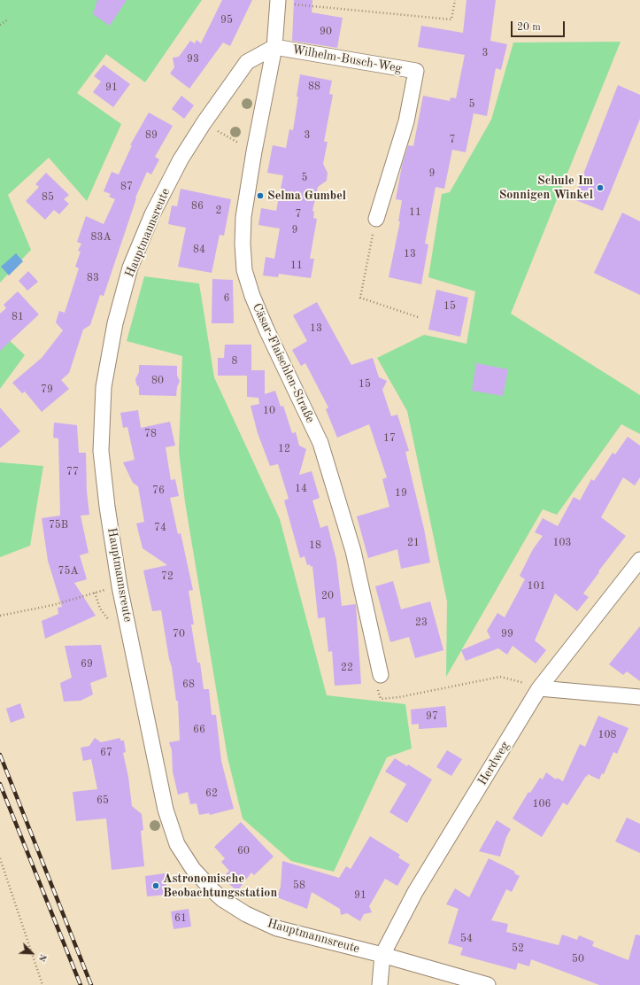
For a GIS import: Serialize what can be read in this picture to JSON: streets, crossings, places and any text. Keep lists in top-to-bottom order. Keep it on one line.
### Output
{"streets":{"street":["Wilhelm-Busch-Weg","Hauptmannsreute","Cäsar-Flaischlen-Straße","Herdweg"]},"crossings":[["Wilhelm-Busch-Weg","Hauptmannsreute"],["Wilhelm-Busch-Weg","Cäsar-Flaischlen-Straße"],["Hauptmannsreute","Cäsar-Flaischlen-Straße"],["Hauptmannsreute","Herdweg"]],"places":["Schule Im Sonnigen Winkel","Selma Gumbel","Astronomische Beobachtungsstation"],"house_numbers":["95","90","3","93","88","91","5","89","3","7","9","5","87","85","86","2","11","7","9","83A","84","13","11","83","6","15","81","13","8","80","15","79","10","78","17","12","77","14","76","19","75B","74","21","103","18","75A","72","101","20","23","70","99","69","22","68","97","66","108","67","62","65","106","60","58","91","61","54","52","50"],"scale_bar":"20 m","north":"bottom right"}
